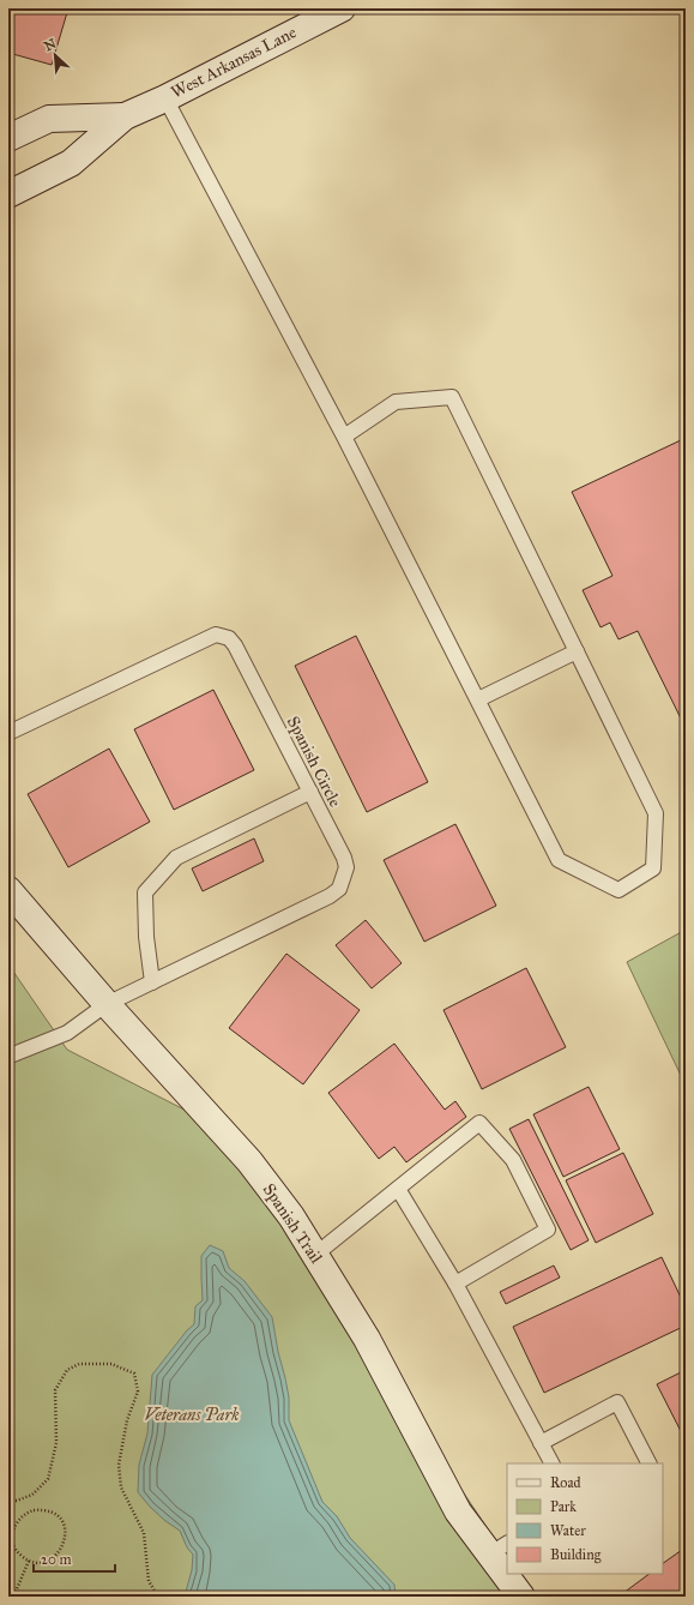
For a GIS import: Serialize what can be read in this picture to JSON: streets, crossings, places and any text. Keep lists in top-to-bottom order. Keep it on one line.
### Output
{"streets":{"street":["West Arkansas Lane","Spanish Trail"],"lane":["Spanish Circle"]},"crossings":[["Spanish Circle","Spanish Trail"]],"parks":["Veterans Park"],"legend":["Road","Park","Water","Building"],"scale_bar":"20 m","north":"top left"}
